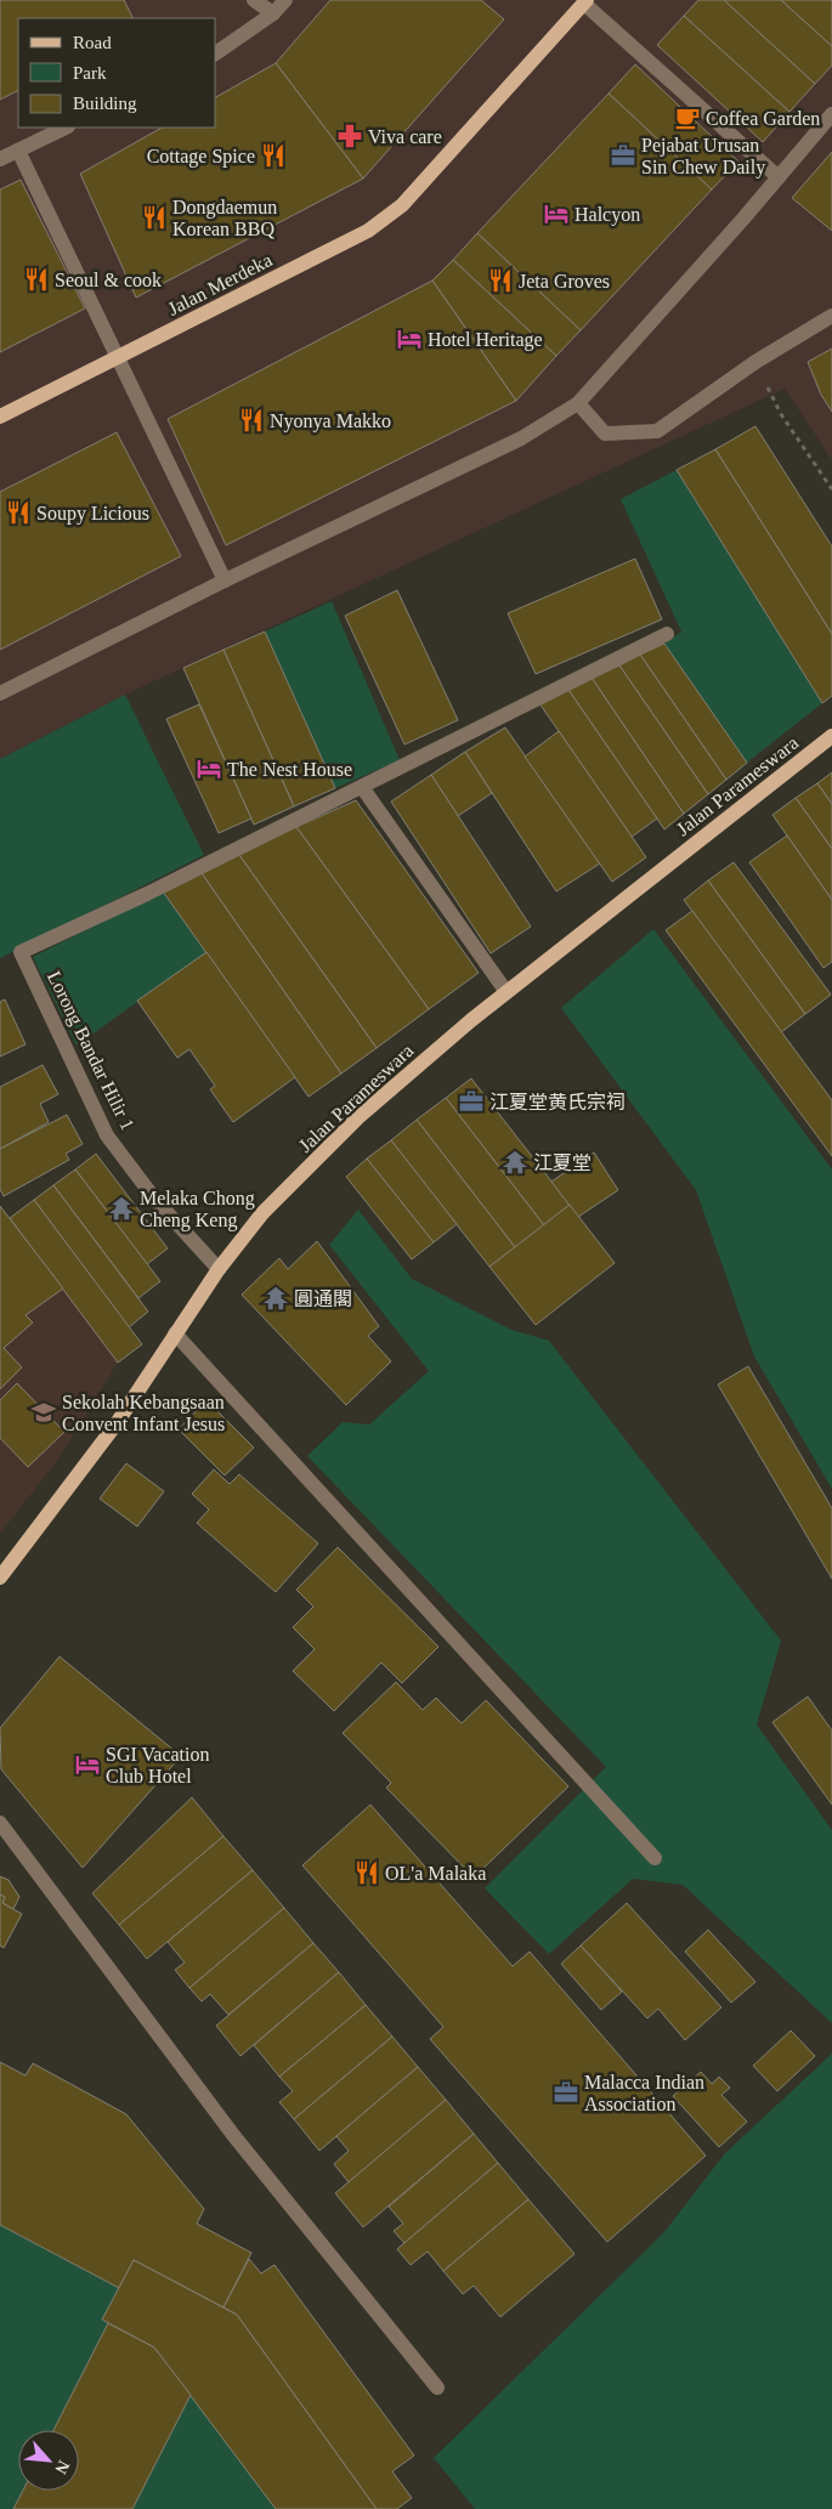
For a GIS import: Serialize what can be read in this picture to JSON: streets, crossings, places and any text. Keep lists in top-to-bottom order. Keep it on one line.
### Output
{"streets":{"main road":["Jalan Merdeka","Jalan Parameswara"],"street":["Lorong Bandar Hilir 1"]},"crossings":[["Jalan Parameswara","Lorong Bandar Hilir 1"]],"places":{"cafe":["Coffea Garden"],"pharmacy":["Viva care"],"restaurant":["Cottage Spice","Dongdaemun Korean BBQ","Seoul & cook","Jeta Groves","Nyonya Makko","Soupy Licious","OL'a Malaka"],"office":["Pejabat Urusan Sin Chew Daily","江夏堂黄氏宗祠","Malacca Indian Association"],"hotel":["Halcyon","Hotel Heritage","The Nest House","SGI Vacation Club Hotel"],"temple":["江夏堂","Melaka Chong Cheng Keng","圓通閣"],"school or university":["Sekolah Kebangsaan Convent Infant Jesus"]},"legend":["Road","Park","Building"],"north":"bottom right"}
